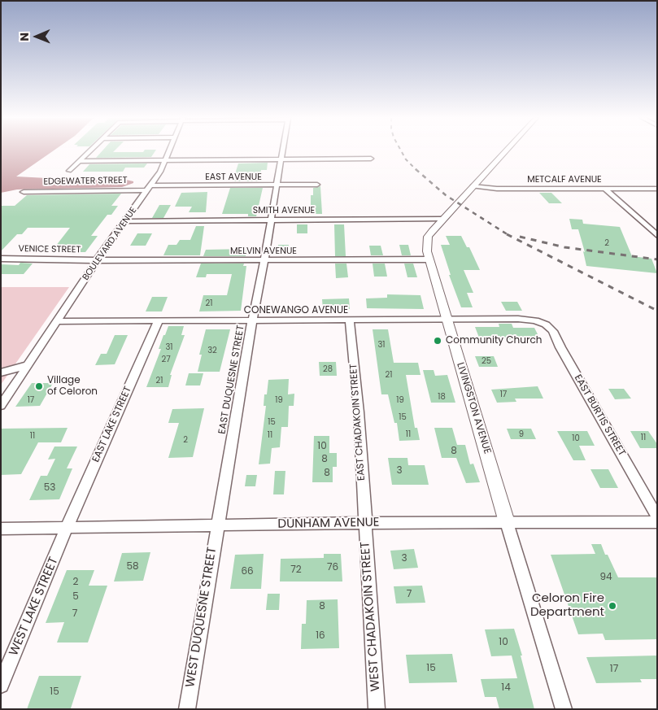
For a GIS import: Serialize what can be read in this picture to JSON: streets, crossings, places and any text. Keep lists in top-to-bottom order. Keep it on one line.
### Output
{"streets":{"street":["EAST AVENUE","METCALF AVENUE","EDGEWATER STREET","SMITH AVENUE","BOULEVARD AVENUE","VENICE STREET","MELVIN AVENUE","CONEWANGO AVENUE","EAST DUQUESNE STREET","LIVINGSTON AVENUE","EAST BURTIS STREET","EAST CHADAKOIN STREET","EAST LAKE STREET","DUNHAM AVENUE","WEST LAKE STREET","WEST CHADAKOIN STREET","WEST DUQUESNE STREET"]},"crossings":[["EAST AVENUE","EDGEWATER STREET"],["EAST AVENUE","BOULEVARD AVENUE"],["EAST AVENUE","EAST DUQUESNE STREET"],["METCALF AVENUE","LIVINGSTON AVENUE"],["EDGEWATER STREET","BOULEVARD AVENUE"],["SMITH AVENUE","BOULEVARD AVENUE"],["SMITH AVENUE","EAST DUQUESNE STREET"],["SMITH AVENUE","LIVINGSTON AVENUE"],["BOULEVARD AVENUE","VENICE STREET"],["BOULEVARD AVENUE","MELVIN AVENUE"],["BOULEVARD AVENUE","CONEWANGO AVENUE"],["VENICE STREET","MELVIN AVENUE"],["MELVIN AVENUE","EAST DUQUESNE STREET"],["MELVIN AVENUE","LIVINGSTON AVENUE"],["CONEWANGO AVENUE","EAST DUQUESNE STREET"],["CONEWANGO AVENUE","LIVINGSTON AVENUE"],["CONEWANGO AVENUE","EAST BURTIS STREET"],["CONEWANGO AVENUE","EAST CHADAKOIN STREET"],["CONEWANGO AVENUE","EAST LAKE STREET"],["EAST DUQUESNE STREET","DUNHAM AVENUE"],["EAST DUQUESNE STREET","WEST DUQUESNE STREET"],["LIVINGSTON AVENUE","DUNHAM AVENUE"],["EAST CHADAKOIN STREET","DUNHAM AVENUE"],["EAST CHADAKOIN STREET","WEST CHADAKOIN STREET"],["EAST LAKE STREET","DUNHAM AVENUE"],["EAST LAKE STREET","WEST LAKE STREET"],["DUNHAM AVENUE","WEST LAKE STREET"],["DUNHAM AVENUE","WEST CHADAKOIN STREET"],["DUNHAM AVENUE","WEST DUQUESNE STREET"]],"places":["Community Church","Village of Celoron","Celoron Fire Department"],"house_numbers":["2","21","31","31","32","27","25","28","21","21","17","18","17","19","19","15","15","11","9","11","11","11","10","2","10","8","8","3","8","53","3","58","76","72","66","94","2","7","5","8","7","16","10","15","17","14","15"],"north":"left"}
